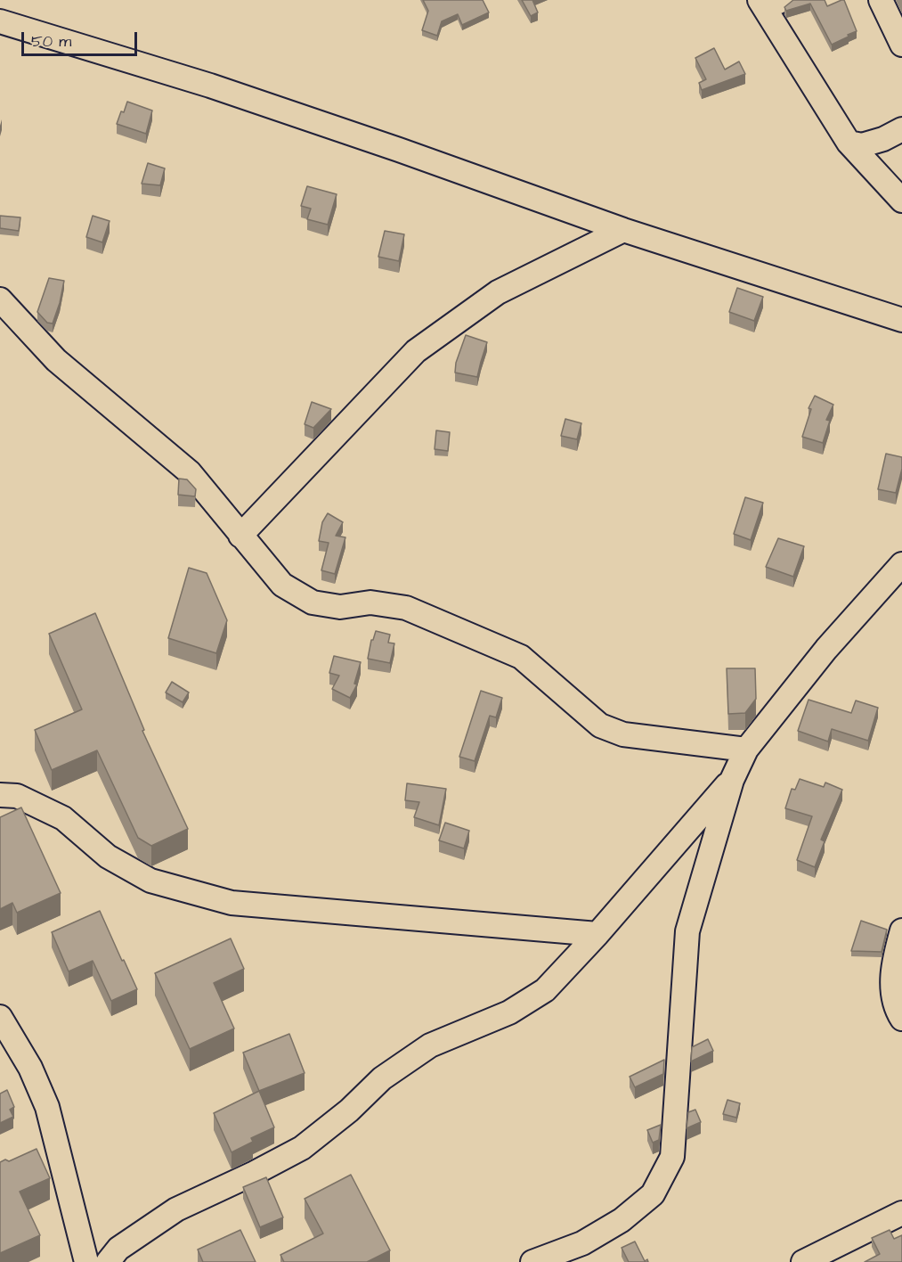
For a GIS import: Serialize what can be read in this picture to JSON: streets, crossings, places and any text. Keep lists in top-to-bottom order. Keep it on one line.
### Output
{"scale_bar":"50 m"}
